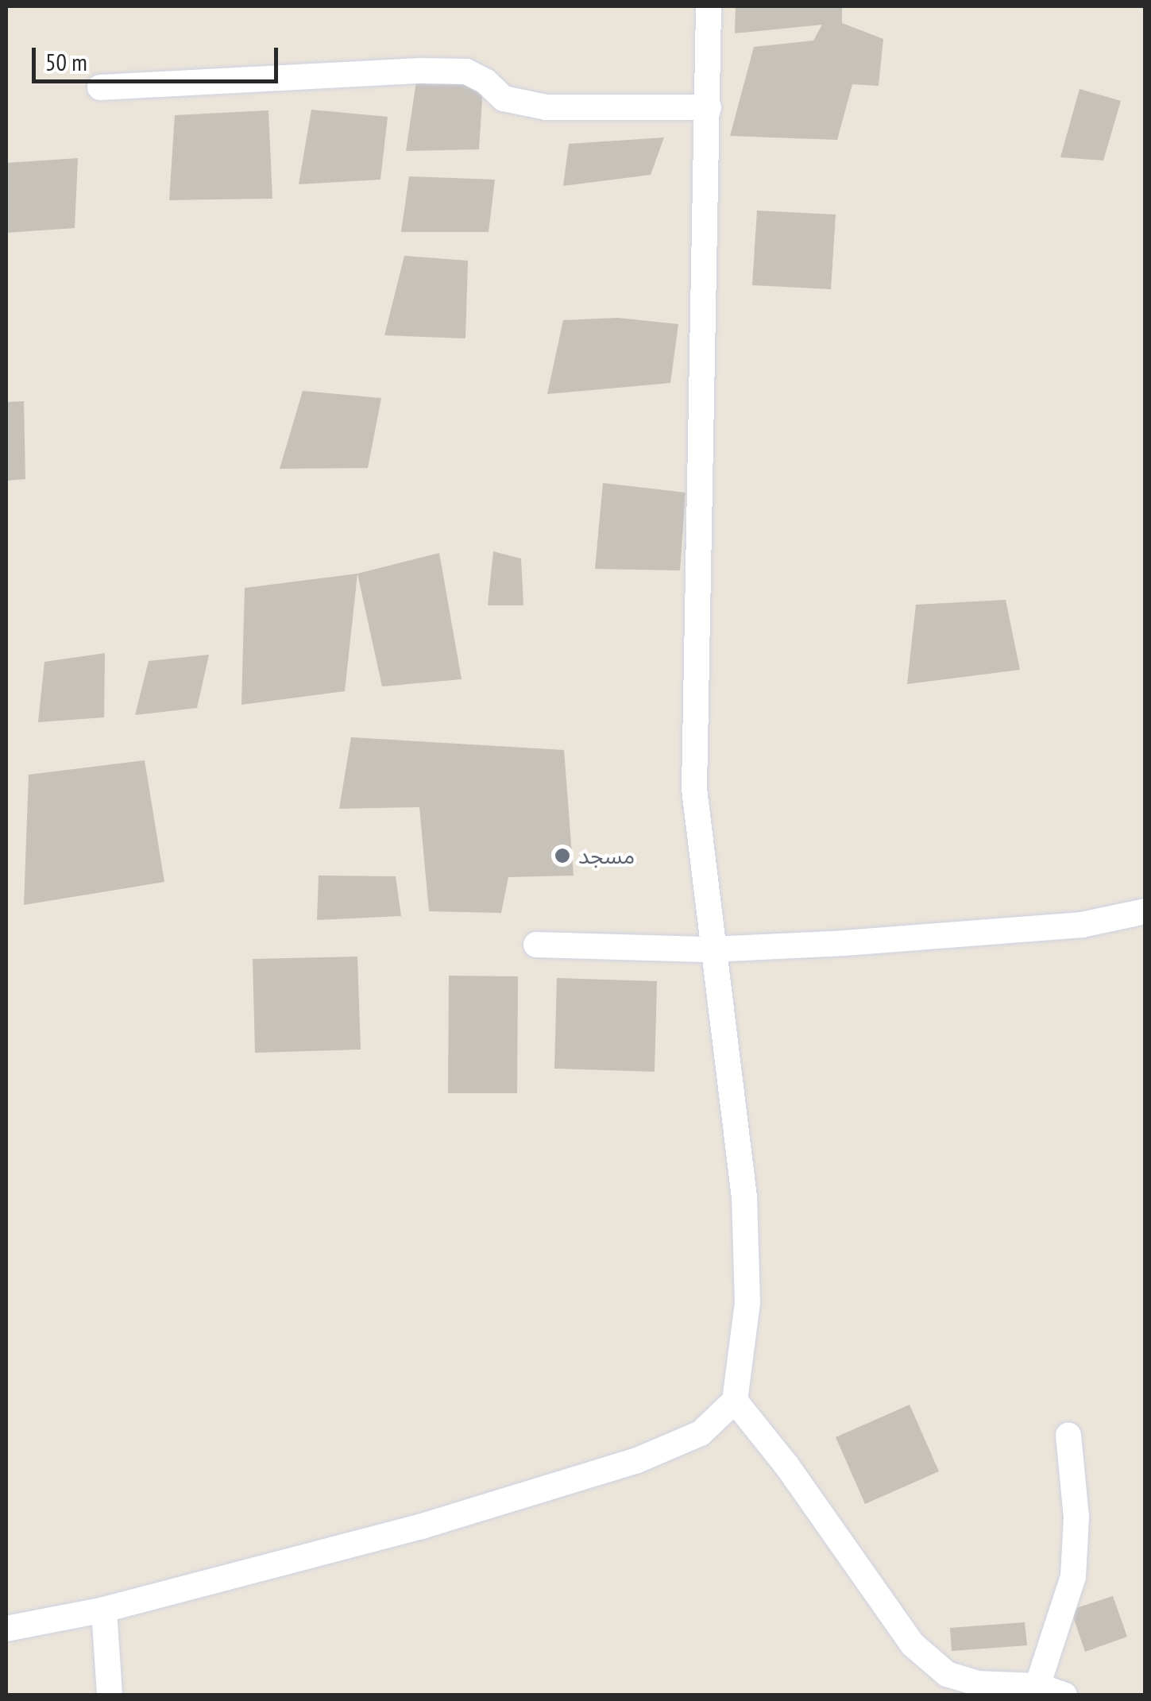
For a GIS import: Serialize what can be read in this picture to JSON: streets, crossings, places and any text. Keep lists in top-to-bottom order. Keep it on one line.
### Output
{"places":["مسجد"],"scale_bar":"50 m"}
